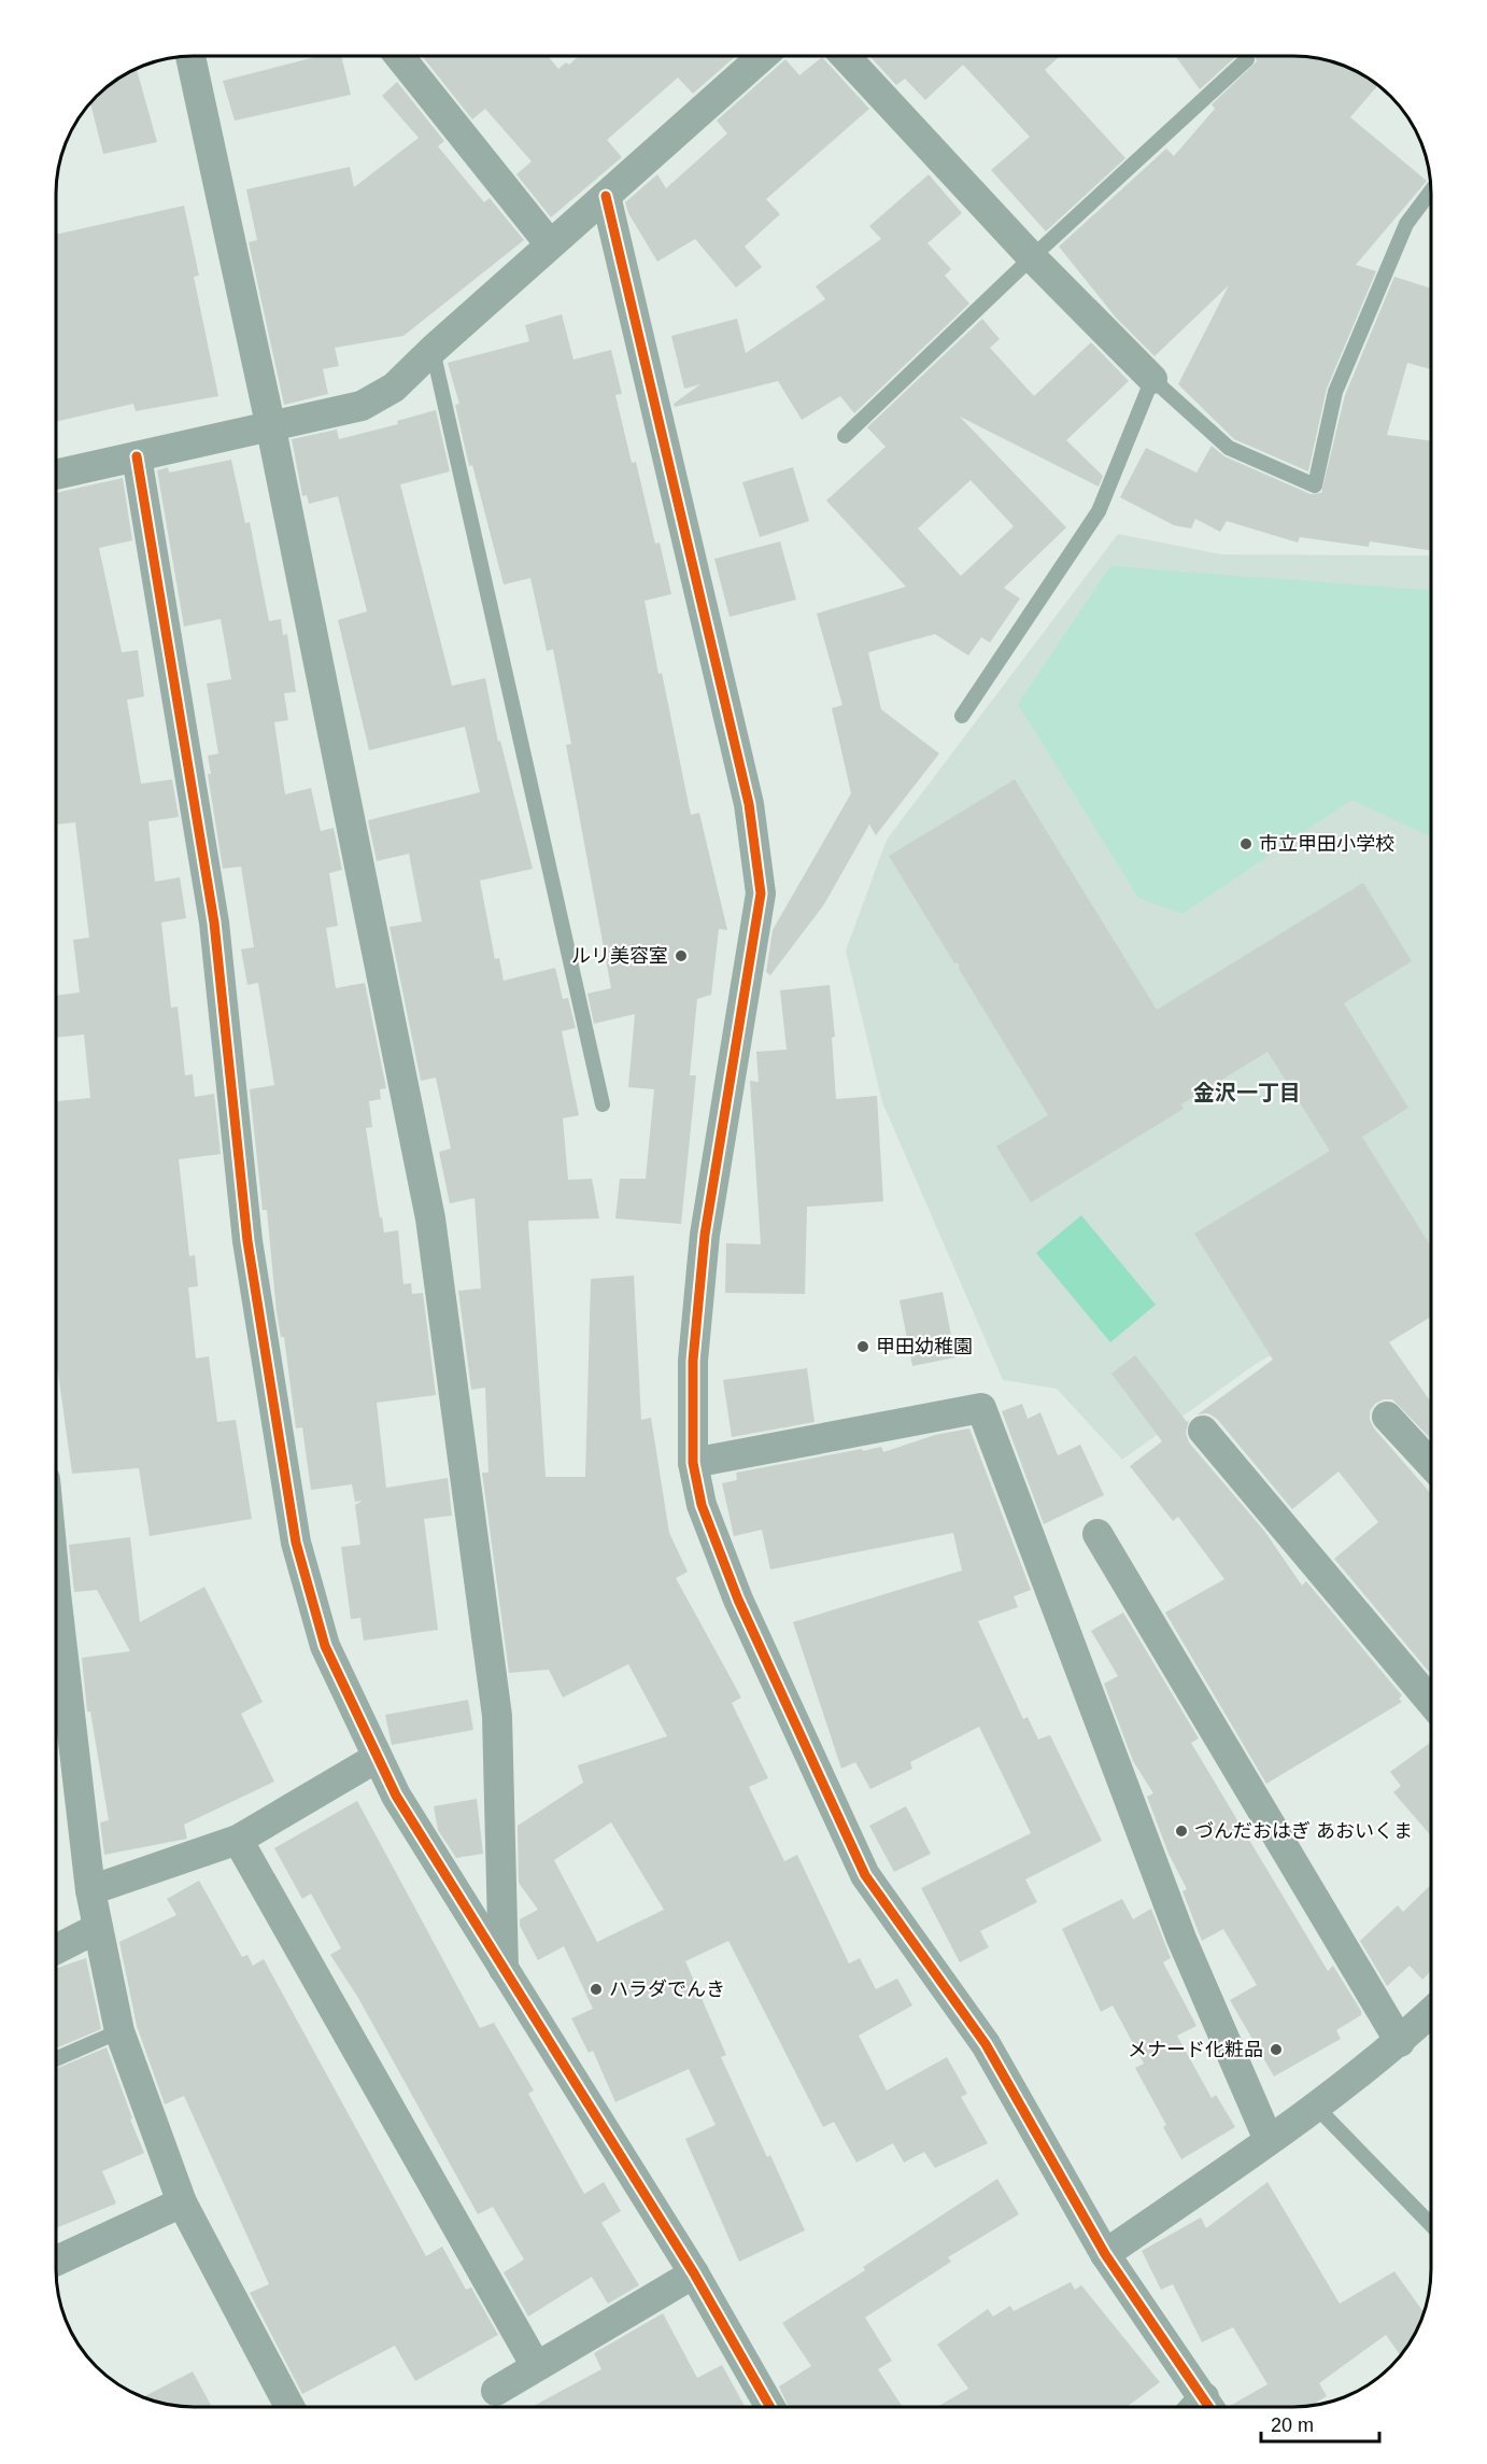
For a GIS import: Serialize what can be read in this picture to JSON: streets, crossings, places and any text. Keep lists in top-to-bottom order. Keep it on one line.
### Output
{"districts":["金沢一丁目"],"places":["市立甲田小学校","ルリ美容室","甲田幼稚園","づんだおはぎ あおいくま","ハラダでんき","メナード化粧品"],"scale_bar":"20 m"}
